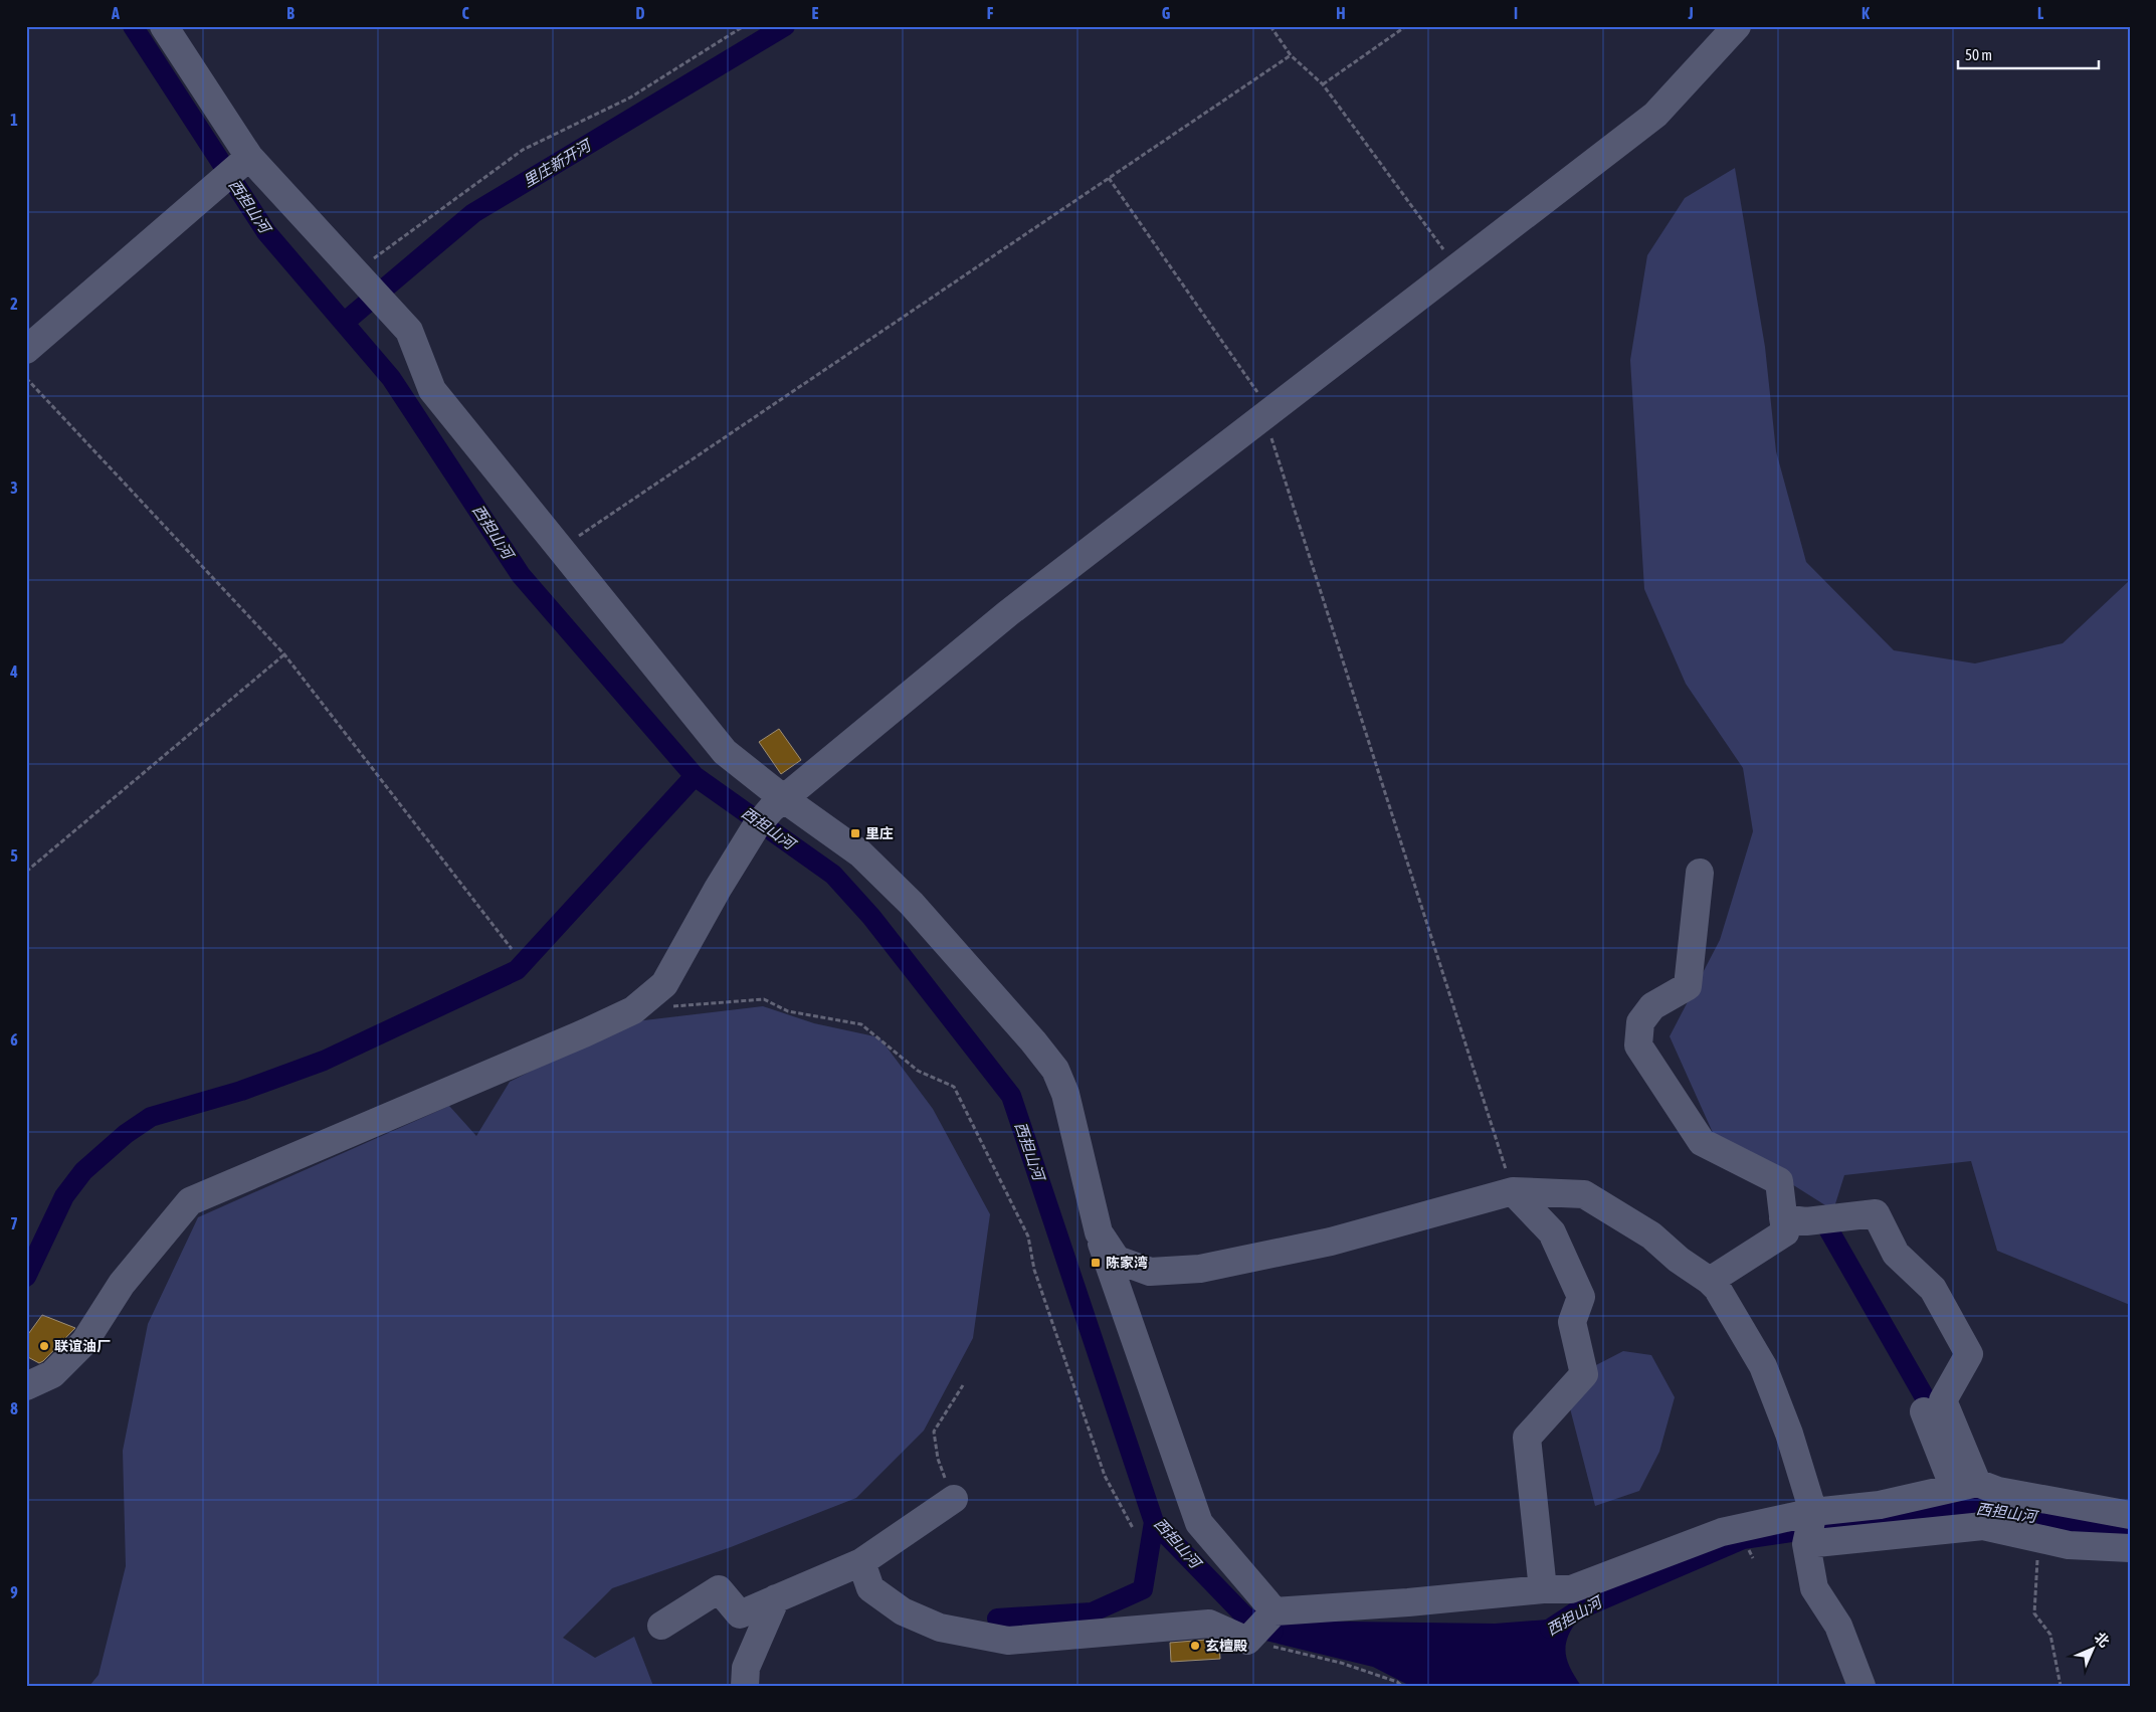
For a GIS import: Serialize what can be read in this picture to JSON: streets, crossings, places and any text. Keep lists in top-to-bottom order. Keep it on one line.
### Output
{"water":["里庄新开河","西担山河"],"places":{"transit":["里庄","陈家湾"],"other":["联谊油厂","玄檀殿"]},"scale_bar":"50 m","north":"top right","grid":{"columns":["A","B","C","D","E","F","G","H","I","J","K","L"],"rows":["1","2","3","4","5","6","7","8","9"]}}
